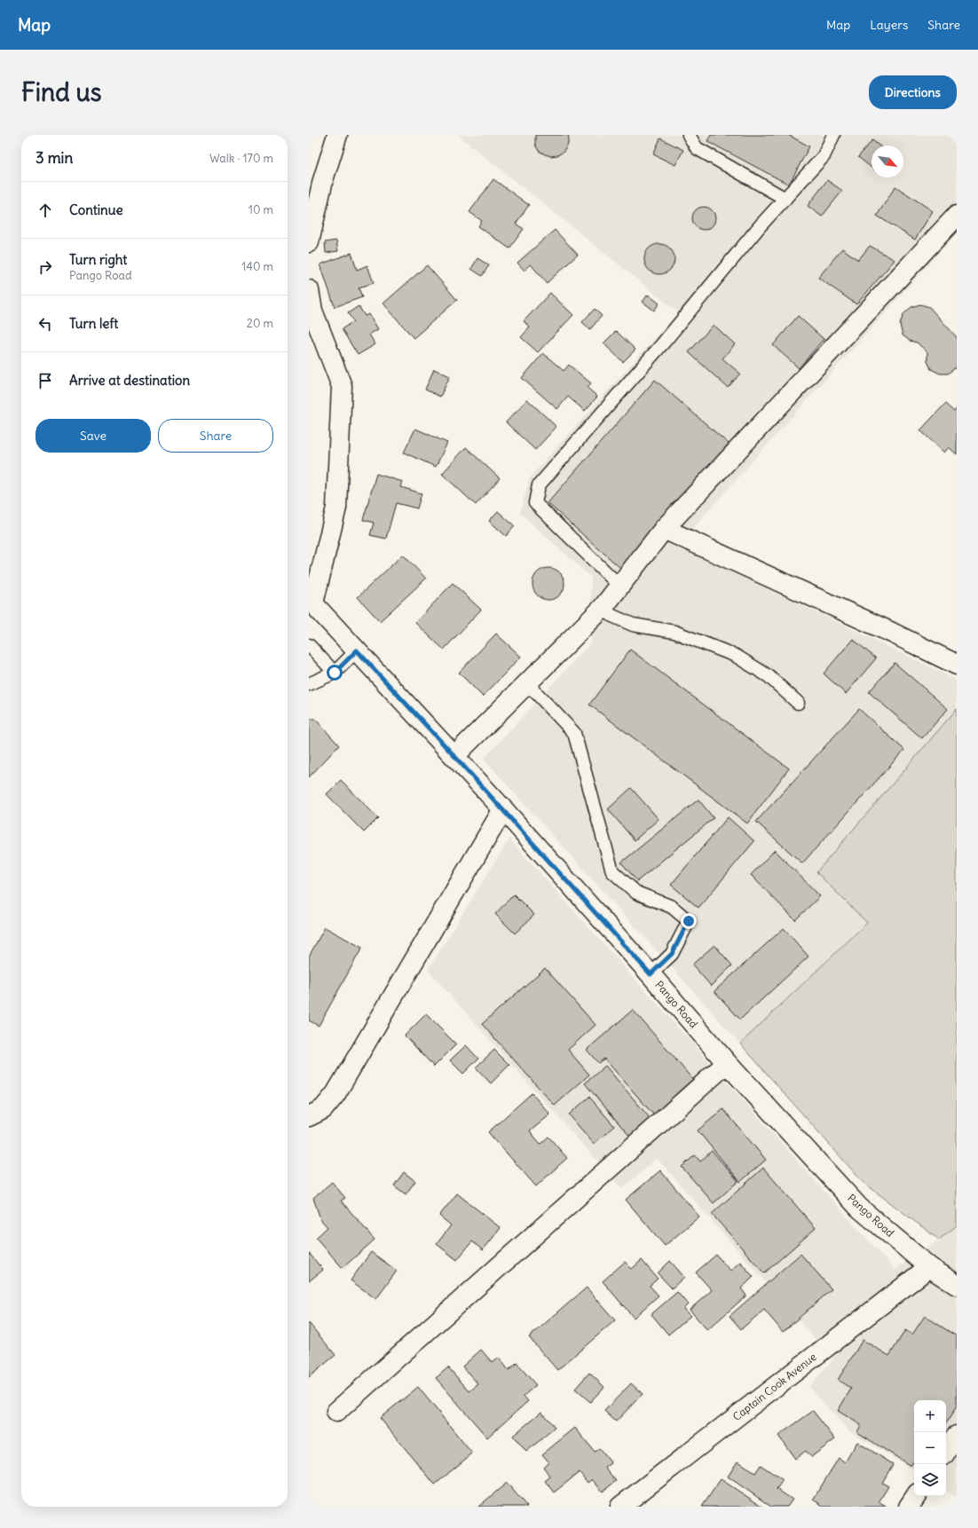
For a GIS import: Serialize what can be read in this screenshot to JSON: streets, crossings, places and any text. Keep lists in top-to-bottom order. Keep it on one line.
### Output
{"streets":{"street":["Pango Road","Captain Cook Avenue"]},"crossings":[["Pango Road","Captain Cook Avenue"]],"north":"bottom right","page":{"header":"Map","nav":["Map","Layers","Share"],"buttons":["Directions",["Save","Share"]],"title":"Find us","heading":["3 min","Walk · 170 m"],"list":[["Continue","10 m"],["Turn right","Pango Road","140 m"],["Turn left","20 m"],"Arrive at destination"],"map_buttons":["+","−"]}}
